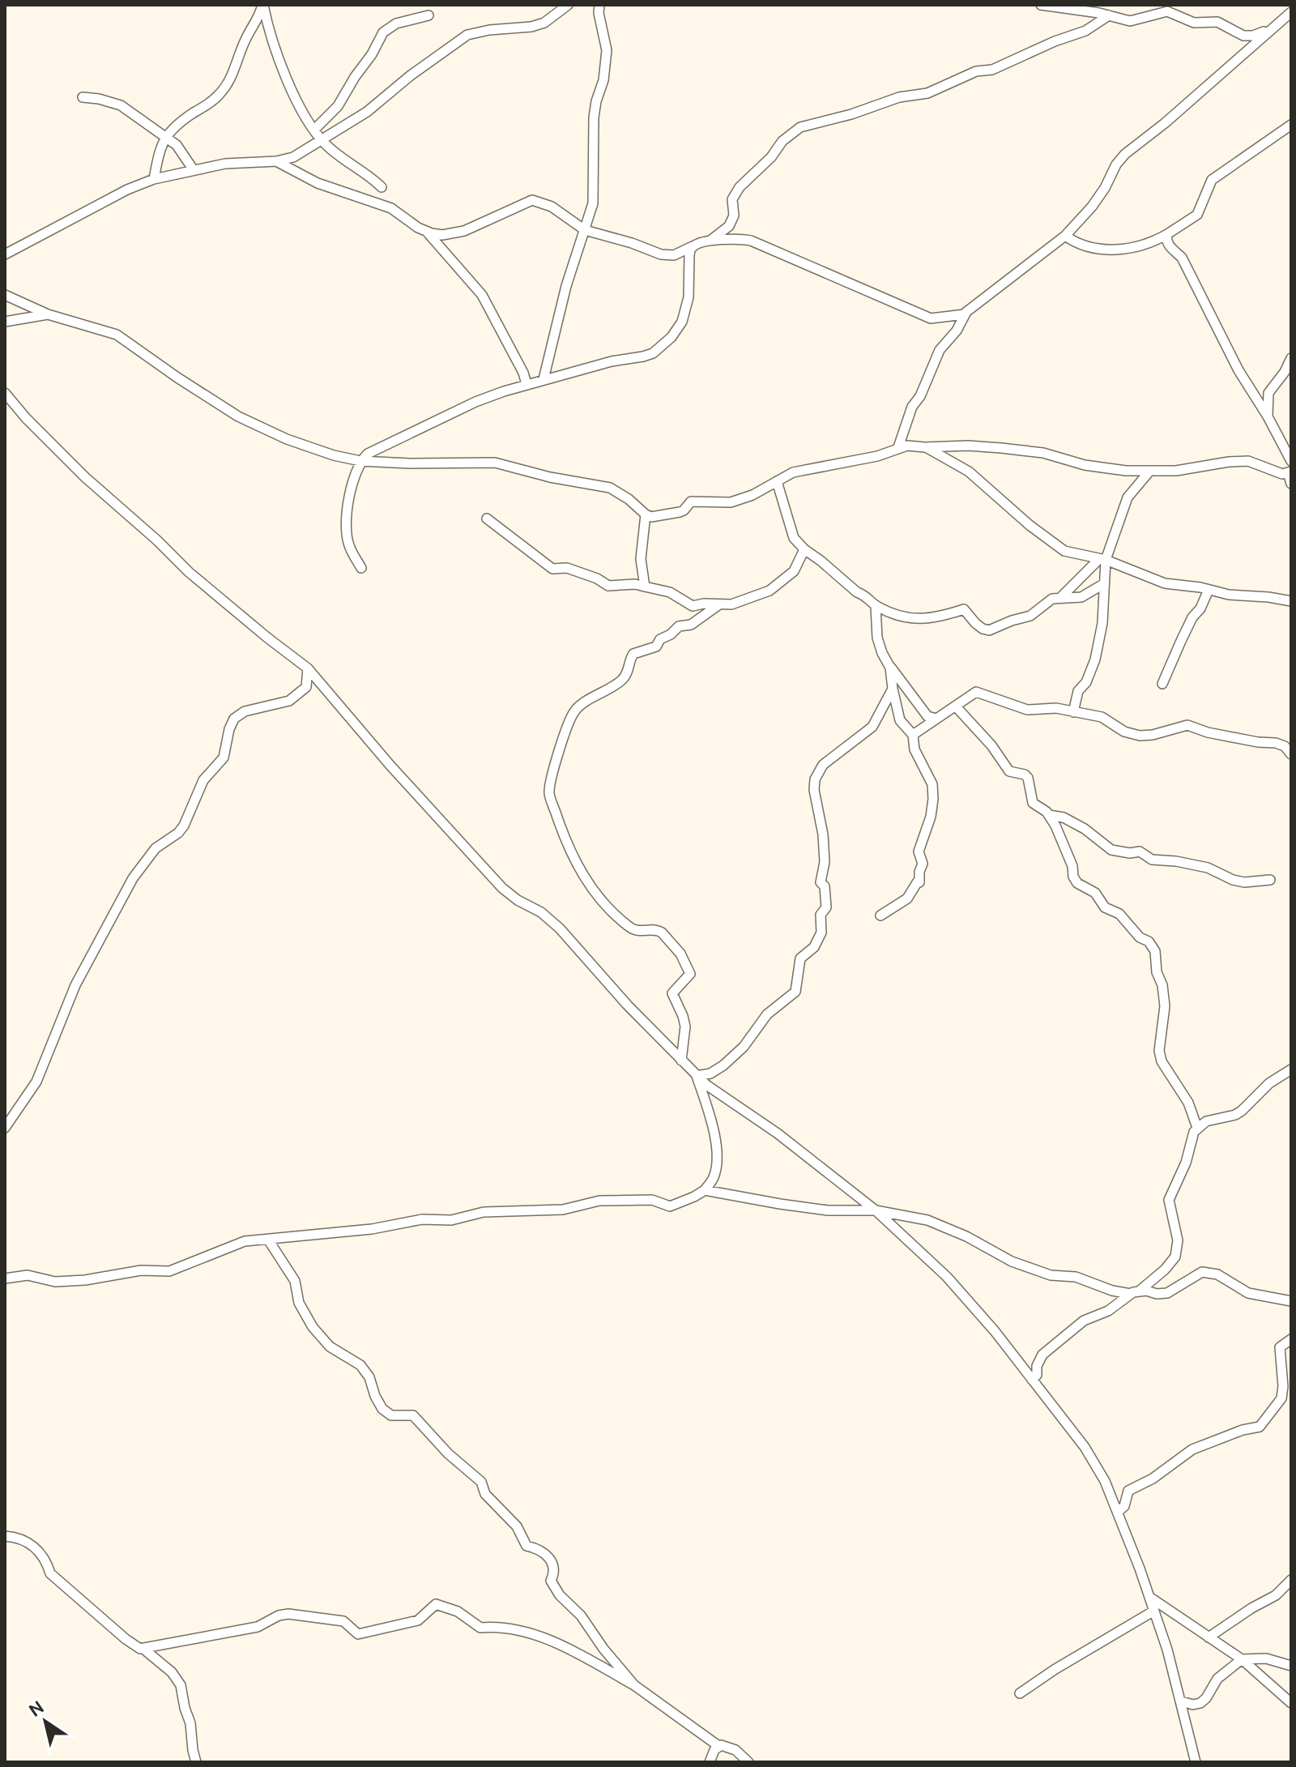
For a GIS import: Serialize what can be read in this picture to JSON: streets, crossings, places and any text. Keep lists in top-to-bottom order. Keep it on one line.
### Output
{"north":"top left"}
